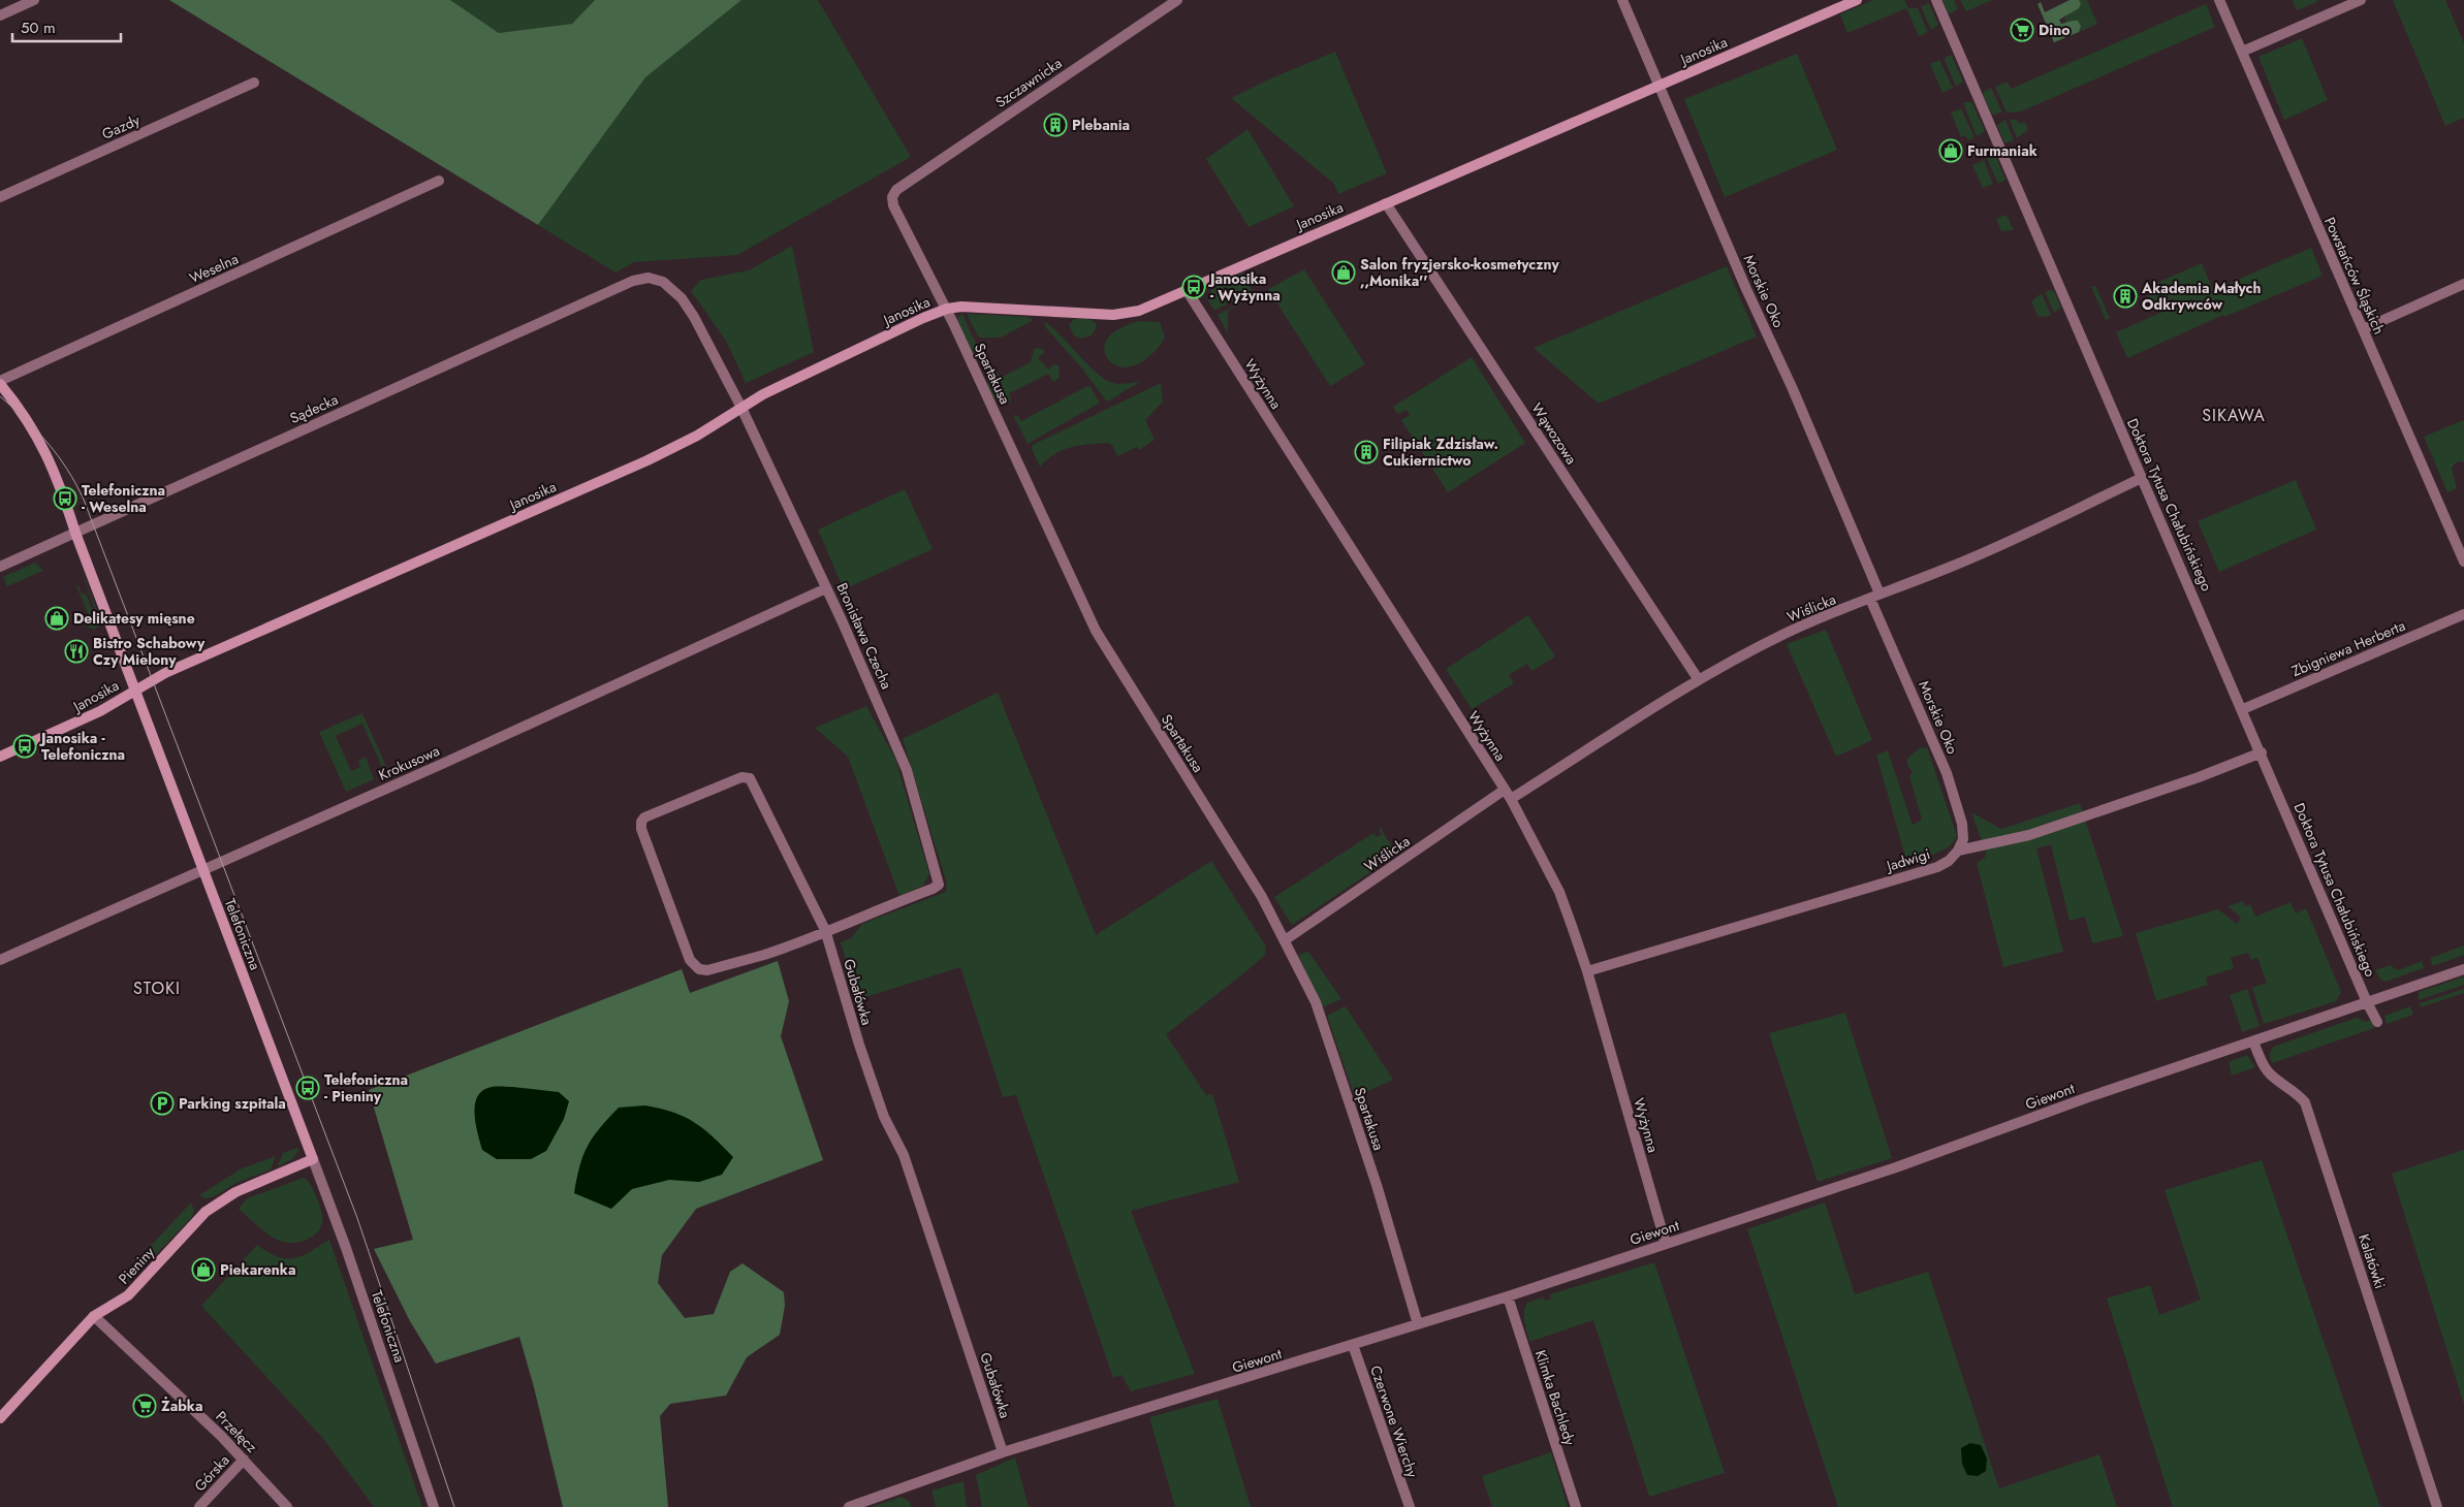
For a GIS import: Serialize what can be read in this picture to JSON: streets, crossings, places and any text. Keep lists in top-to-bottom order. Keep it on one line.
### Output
{"streets":{"street":["Janosika","Szczawnicka","Gazdy","Weselna","Powstańców Śląskich","Morskie Oko","Spartakusa","Wyżynna","Sądecka","Wąwozowa","Doktora Tytusa Chałubińskiego","Wiślicka","Bronisława Czecha","Zbigniewa Herberta","Krokusowa","Jadwigi","Telefoniczna","Gubałówka","Giewont","Kalatówki","Pieniny","Klimka Bachledy","Czerwone Wierchy","Przełęcz","Górska"]},"crossings":[["Janosika","Morskie Oko"],["Janosika","Spartakusa"],["Janosika","Wyżynna"],["Janosika","Wąwozowa"],["Janosika","Bronisława Czecha"],["Janosika","Telefoniczna"],["Szczawnicka","Spartakusa"],["Weselna","Telefoniczna"],["Morskie Oko","Wiślicka"],["Morskie Oko","Jadwigi"],["Spartakusa","Wiślicka"],["Spartakusa","Giewont"],["Wyżynna","Wiślicka"],["Wyżynna","Jadwigi"],["Wyżynna","Giewont"],["Sądecka","Bronisława Czecha"],["Sądecka","Telefoniczna"],["Wąwozowa","Wiślicka"],["Doktora Tytusa Chałubińskiego","Wiślicka"],["Doktora Tytusa Chałubińskiego","Zbigniewa Herberta"],["Doktora Tytusa Chałubińskiego","Jadwigi"],["Doktora Tytusa Chałubińskiego","Giewont"],["Bronisława Czecha","Krokusowa"],["Bronisława Czecha","Gubałówka"],["Krokusowa","Telefoniczna"],["Telefoniczna","Pieniny"],["Gubałówka","Giewont"],["Giewont","Kalatówki"],["Giewont","Klimka Bachledy"],["Giewont","Czerwone Wierchy"],["Pieniny","Przełęcz"],["Przełęcz","Górska"]],"districts":["SIKAWA","STOKI"],"places":{"supermarket":["Dino","Żabka"],"building":["Plebania","Akademia Małych Odkrywców","Filipiak Zdzisław. Cukiernictwo"],"shop":["Furmaniak","Salon fryzjersko-kosmetyczny ,,Monika''","Delikatesy mięsne","Piekarenka"],"bus stop":["Janosika - Wyżynna","Telefoniczna - Weselna","Janosika - Telefoniczna","Telefoniczna - Pieniny"],"restaurant":["Bistro Schabowy Czy Mielony"],"parking":["Parking szpitala"]},"scale_bar":"50 m"}
